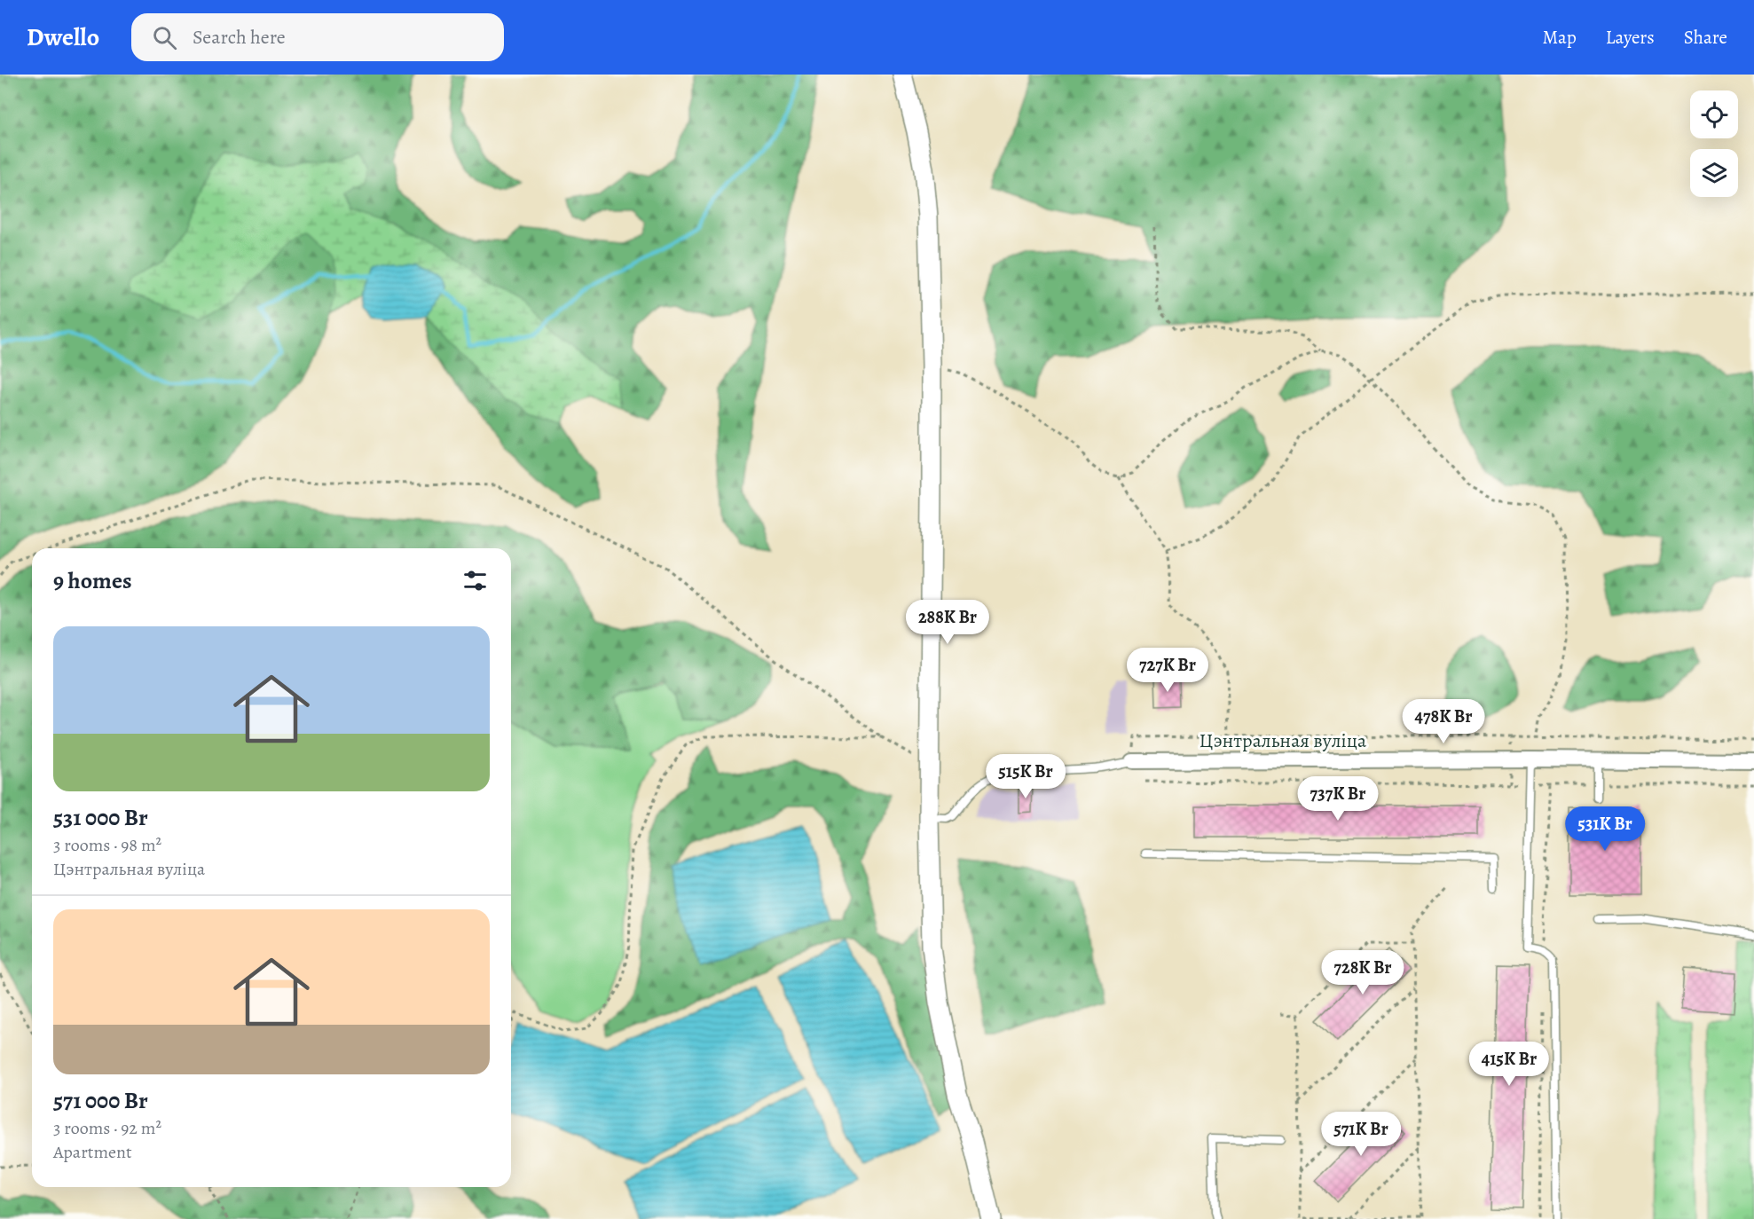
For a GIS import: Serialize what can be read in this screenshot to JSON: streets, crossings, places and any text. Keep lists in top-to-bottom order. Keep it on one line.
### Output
{"streets":{"street":["Цэнтральная вуліца"]},"page":{"header":"Dwello","search":"Search here","nav":["Map","Layers","Share"],"heading":"9 homes","price":["288K Br","727K Br","478K Br","515K Br","737K Br","531K Br","728K Br","415K Br","571K Br"],"list":[{"name":"531 000 Br","note":"3 rooms · 98 m² · Цэнтральная вуліца"},{"name":"571 000 Br","note":"3 rooms · 92 m² · Apartment"}]}}
